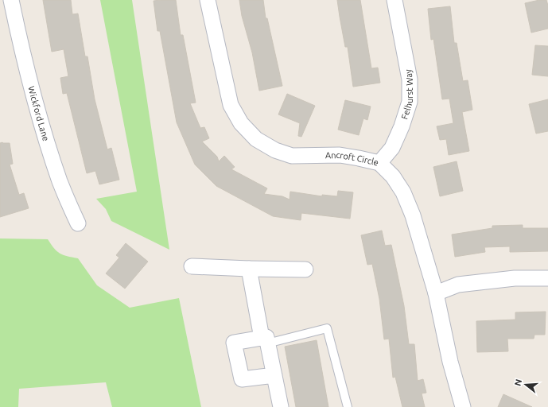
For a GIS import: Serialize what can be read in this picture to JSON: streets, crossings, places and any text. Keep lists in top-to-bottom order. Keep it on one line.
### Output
{"streets":{"street":["Felhurst Way","Wickford Lane","Ancroft Circle"]},"crossings":[["Felhurst Way","Ancroft Circle"]],"north":"left"}
